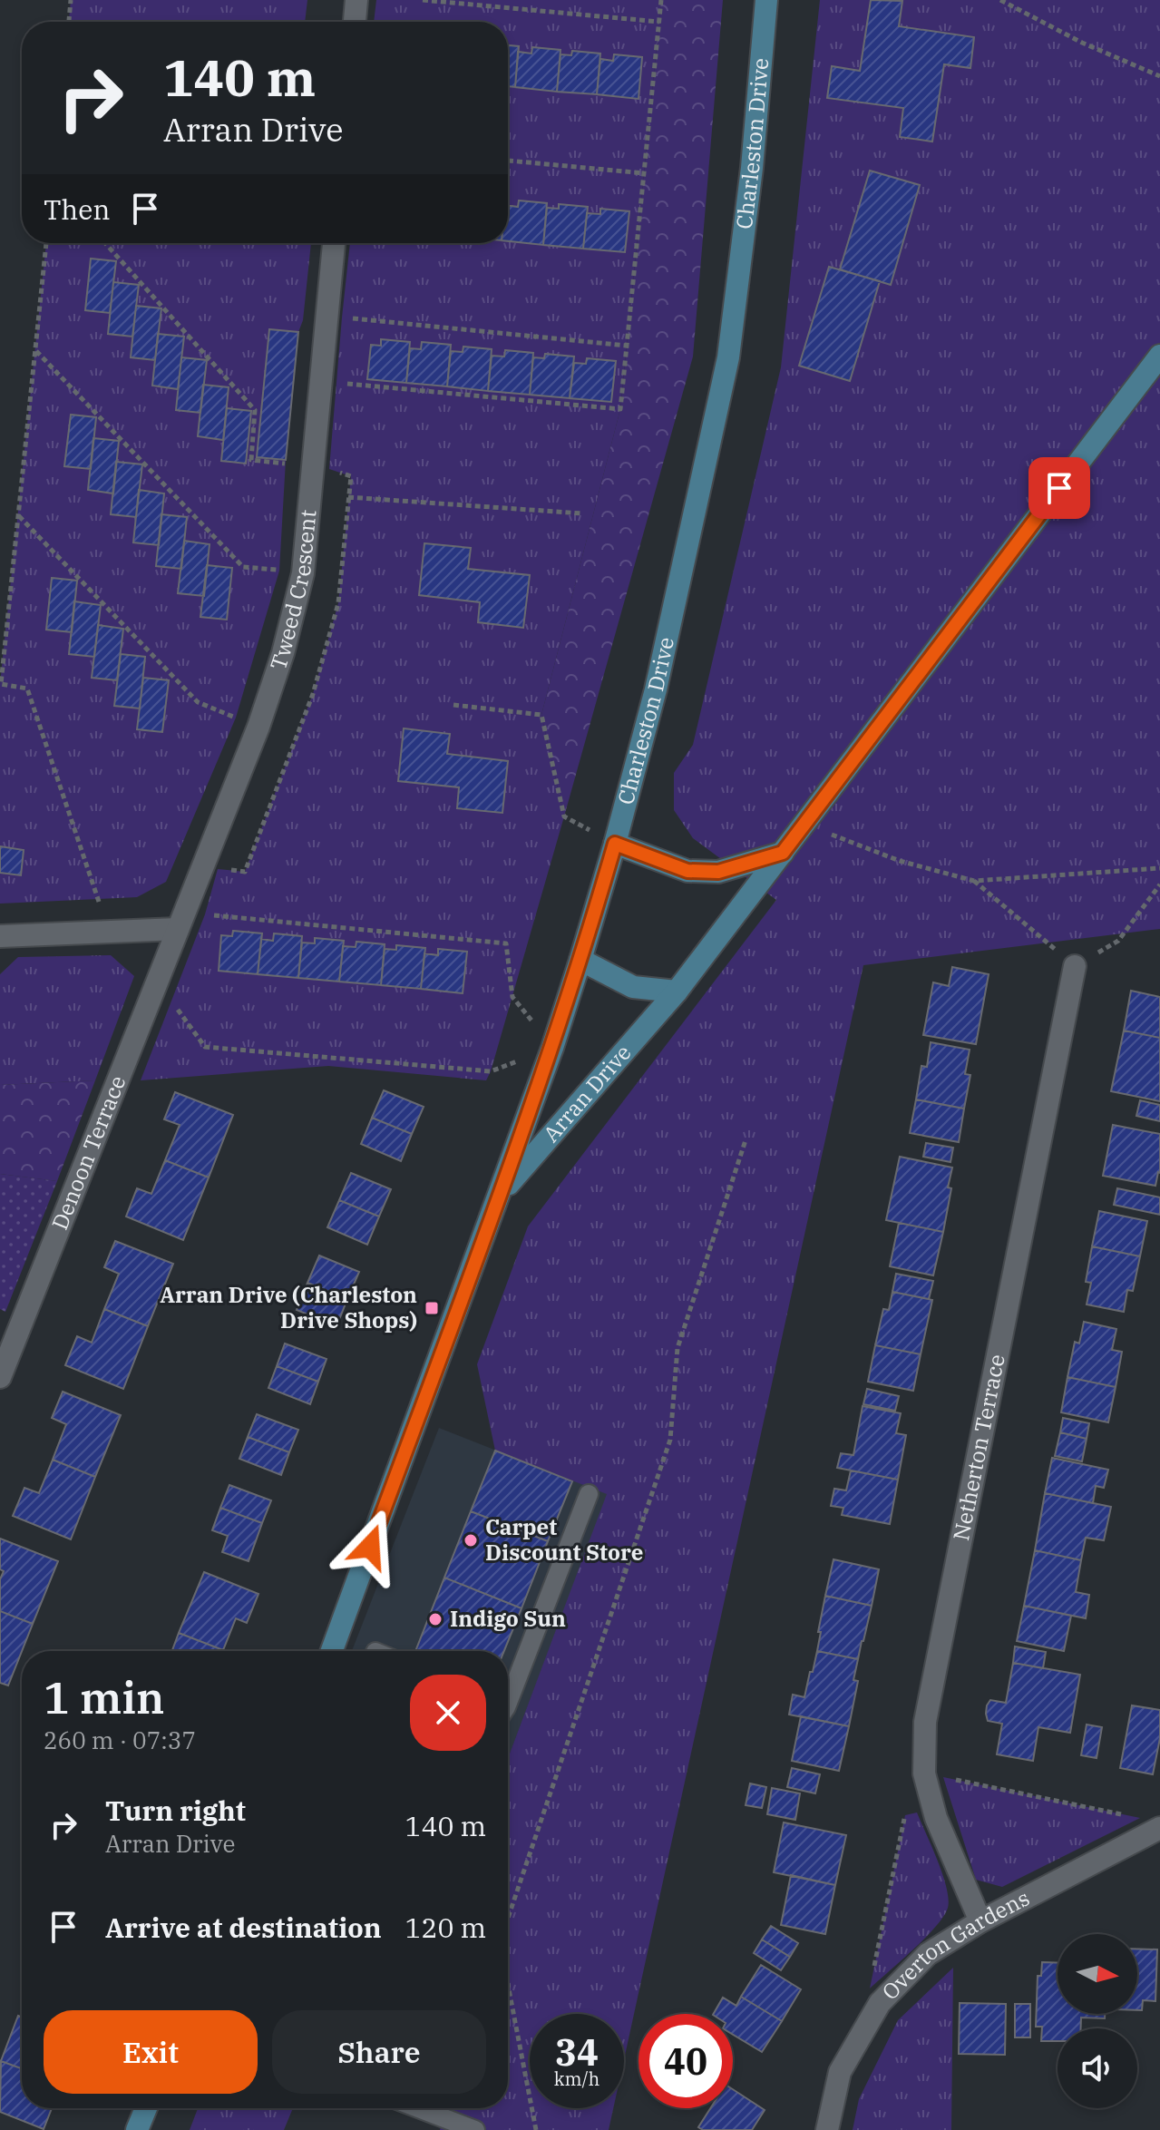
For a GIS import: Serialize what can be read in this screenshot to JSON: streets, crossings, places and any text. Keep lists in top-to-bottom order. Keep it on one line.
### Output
{"streets":{"street":["Charleston Drive","Tweed Crescent","Arran Drive","Denoon Terrace","Netherton Terrace","Overton Gardens"]},"crossings":[["Charleston Drive","Arran Drive"],["Tweed Crescent","Denoon Terrace"],["Netherton Terrace","Overton Gardens"]],"places":{"transit":["Arran Drive (Charleston Drive Shops)"],"other":["Carpet Discount Store","Indigo Sun"]},"north":"right","page":{"turn":["140 m","Arran Drive"],"then":"Then","heading":["1 min","260 m · 07:37"],"list":[{"name":"Turn right","note":"Arran Drive","value":"140 m"},{"name":"Arrive at destination","value":"120 m"}],"buttons":["Exit","Share"],"speed":"34 km/h","limit":"40"}}
